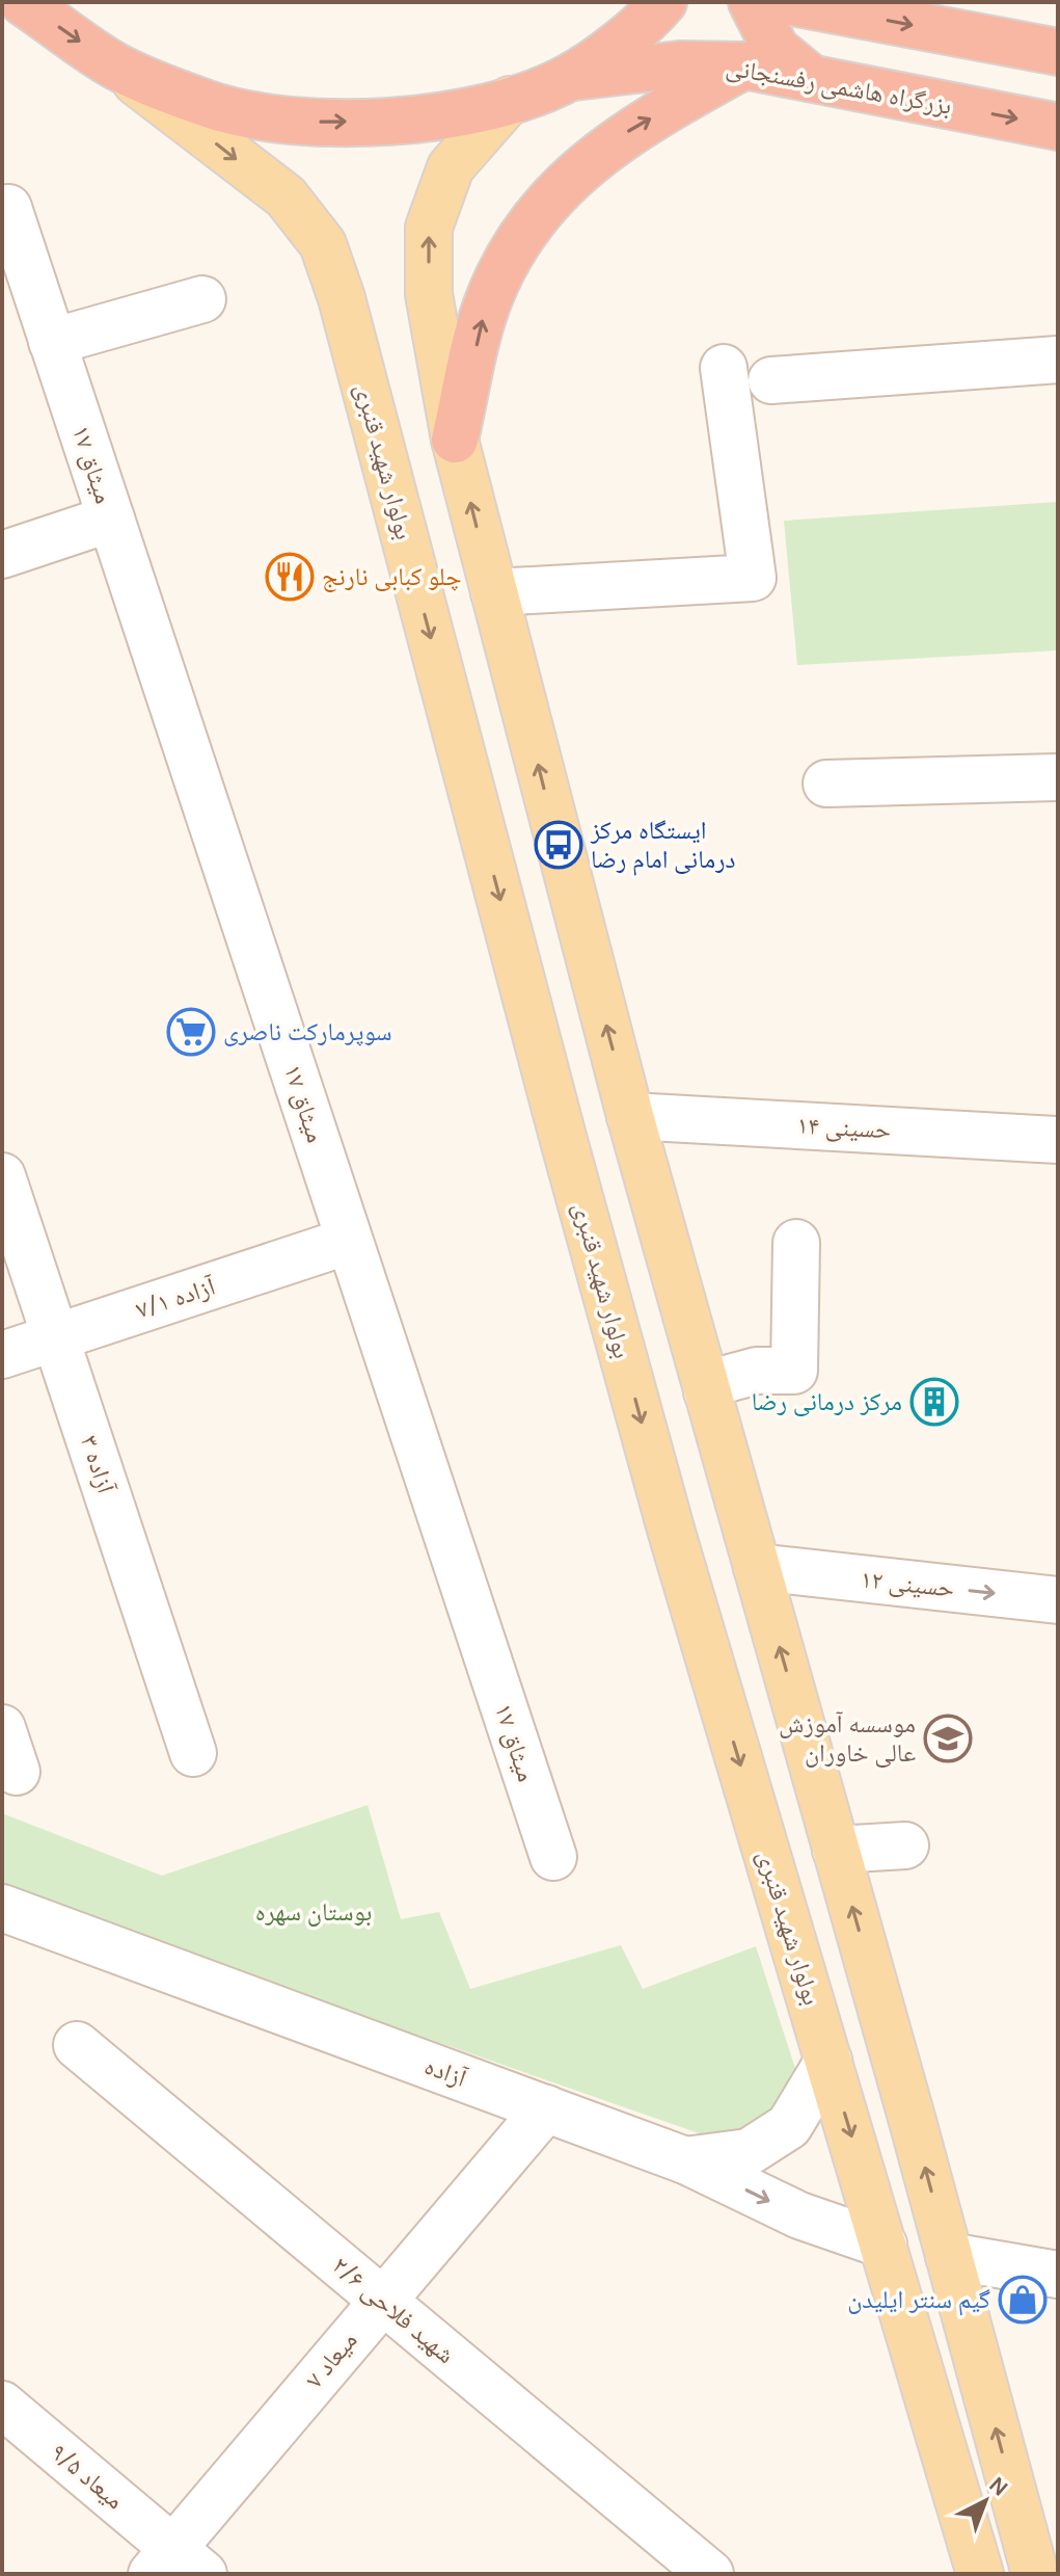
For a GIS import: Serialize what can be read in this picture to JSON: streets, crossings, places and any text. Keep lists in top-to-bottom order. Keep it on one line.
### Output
{"streets":{"highway":["بزرگراه هاشمی رفسنجانی"],"main road":["بولوار شهید قنبری"],"street":["میثاق ۱۷","حسینی ۱۴","آزاده ۷/۱","آزاده ۳","حسینی ۱۲","آزاده","شهید فلاحی ۲/۶","میعاد ۷","میعاد ۹/۵"]},"crossings":[["بولوار شهید قنبری","آزاده"],["میثاق ۱۷","آزاده ۷/۱"],["آزاده ۷/۱","آزاده ۳"],["آزاده","میعاد ۷"],["شهید فلاحی ۲/۶","میعاد ۷"],["میعاد ۷","میعاد ۹/۵"]],"one_way":["حسینی ۱۲"],"parks":["بوستان سهره"],"places":{"restaurant":["چلو کبابی نارنج"],"bus stop":["ایستگاه مرکز درمانی امام رضا"],"supermarket":["سوپرمارکت ناصری"],"building":["مرکز درمانی رضا"],"school or university":["موسسه آموزش عالی خاوران"],"shop":["گیم سنتر ایلیدن"]},"north":"top right"}
